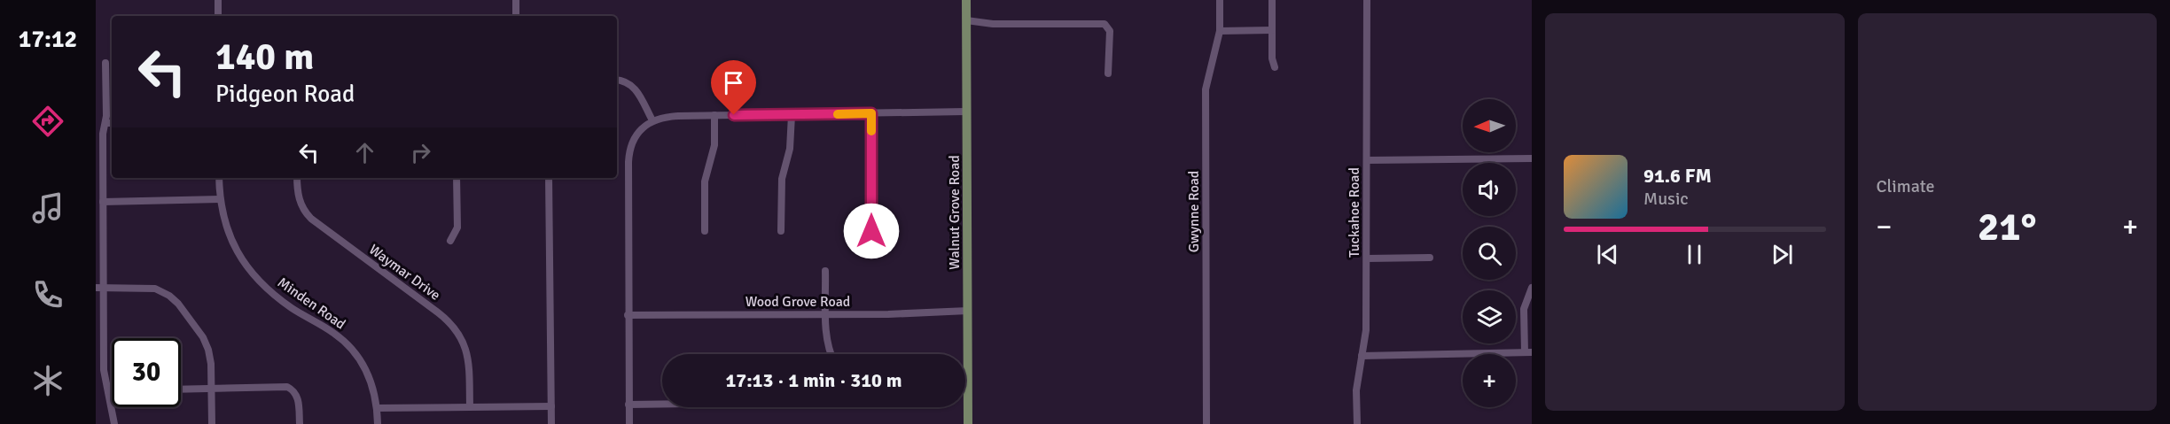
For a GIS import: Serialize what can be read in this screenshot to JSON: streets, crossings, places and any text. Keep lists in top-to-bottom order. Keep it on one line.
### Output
{"streets":{"main road":["Walnut Grove Road"],"street":["Gwynne Road","Tuckahoe Road","Waymar Drive","Wood Grove Road","Minden Road"]},"crossings":[["Walnut Grove Road","Wood Grove Road"]],"north":"left","page":{"tabs":"17:12","tile":"Climate","turn":["140 m","Pidgeon Road"],"map_buttons":"+","song":["91.6 FM","Music"],"heat":["−","21°","+"],"limit":"30","trip":"17:13 · 1 min · 310 m"}}
